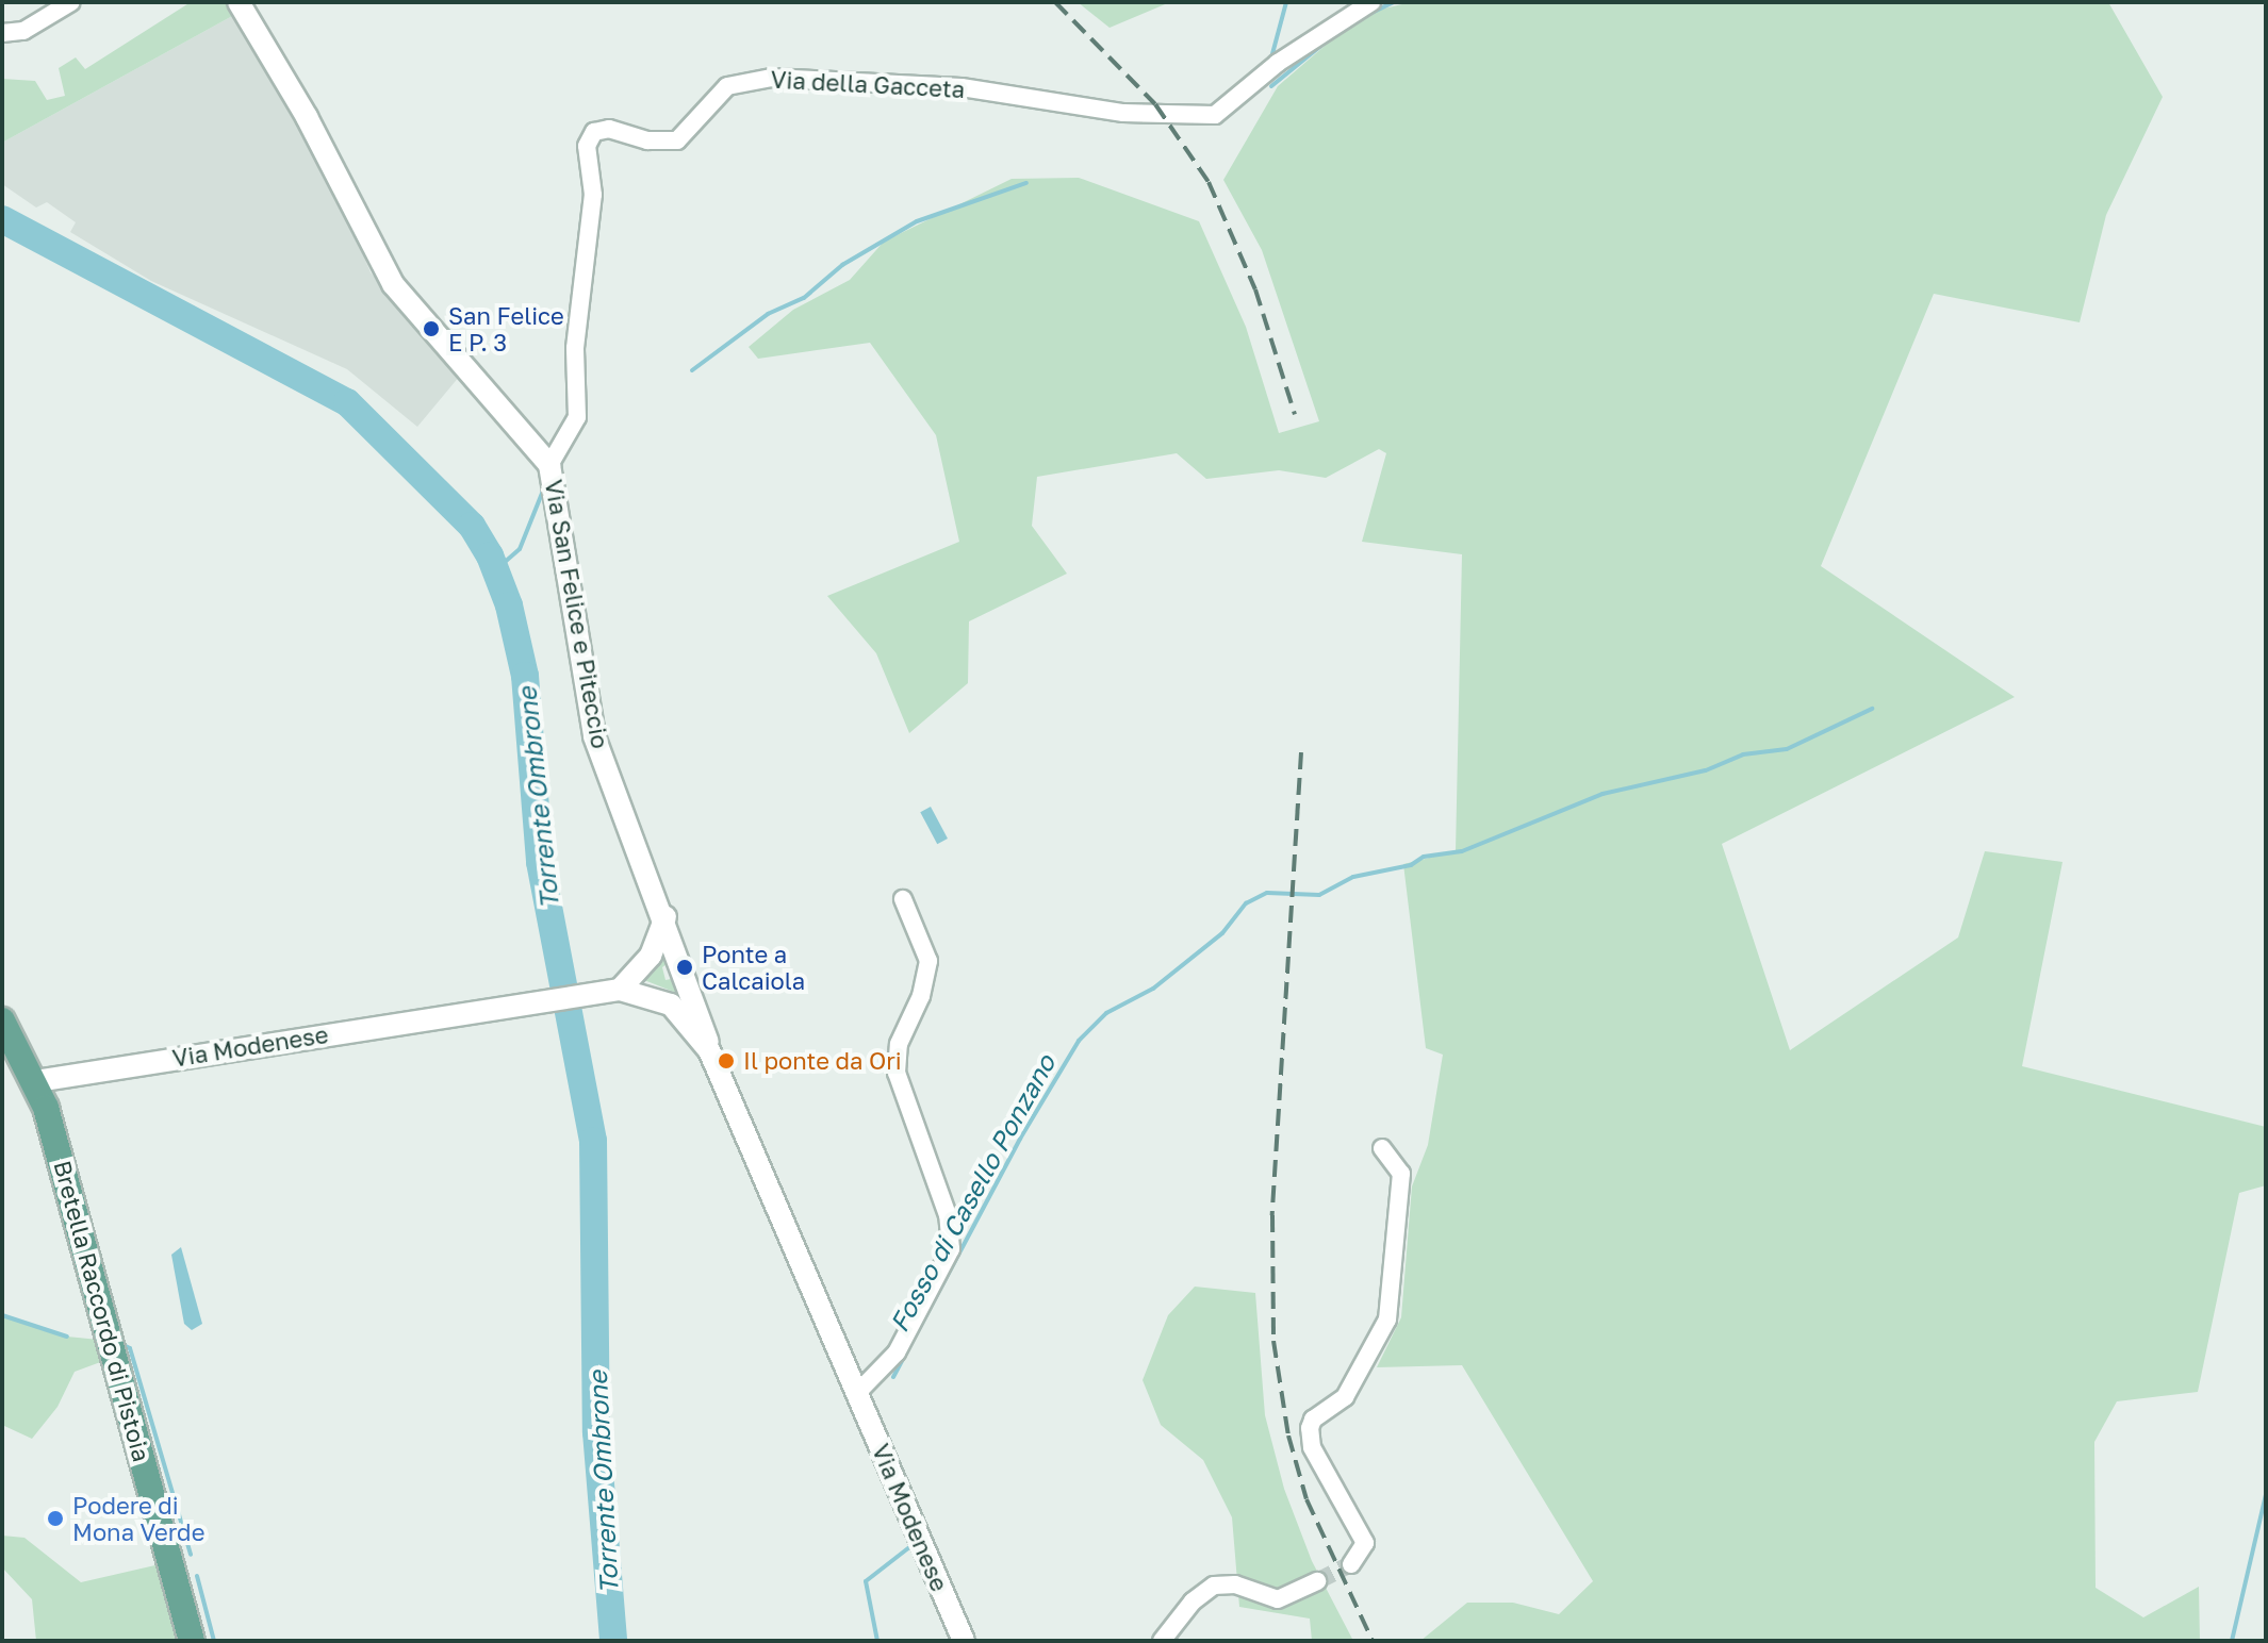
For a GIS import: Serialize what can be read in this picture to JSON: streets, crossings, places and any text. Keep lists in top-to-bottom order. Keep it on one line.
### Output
{"streets":{"main road":["Bretella Raccordo di Pistoia"],"street":["Via della Gacceta","Via San Felice e Piteccio","Via Modenese"]},"crossings":[["Via della Gacceta","Via San Felice e Piteccio"],["Via San Felice e Piteccio","Via Modenese"],["Via Modenese","Bretella Raccordo di Pistoia"]],"water":["Torrente Ombrone","Fosso di Casello Ponzano"],"places":["San Felice E P. 3","Ponte a Calcaiola","Il ponte da Ori","Podere di Mona Verde"]}
